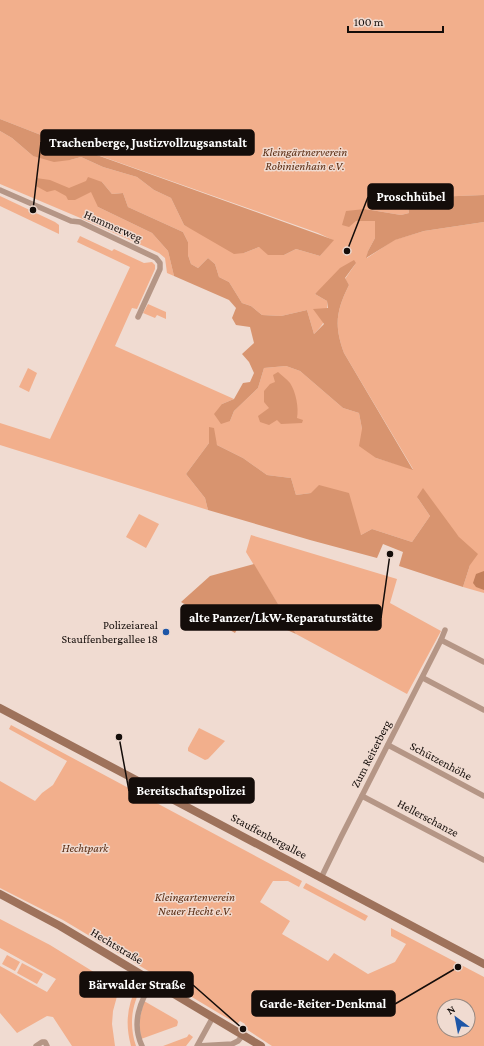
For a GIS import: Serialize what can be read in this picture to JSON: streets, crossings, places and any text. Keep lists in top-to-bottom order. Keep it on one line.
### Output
{"streets":{"main road":["Stauffenbergallee","Hechtstraße"],"street":["Hammerweg","Zum Reiterberg","Schützenhöhe","Hellerschanze"]},"crossings":[["Zum Reiterberg","Schützenhöhe"],["Zum Reiterberg","Hellerschanze"],["Zum Reiterberg","Stauffenbergallee"]],"parks":["Kleingärtnerverein Robinienhain e.V.","Hechtpark","Kleingartenverein Neuer Hecht e.V."],"places":["Trachenberge, Justizvollzugsanstalt","Proschhübel","alte Panzer/LkW-Reparaturstätte","Polizeiareal Stauffenbergallee 18","Bereitschaftspolizei","Garde-Reiter-Denkmal","Bärwalder Straße"],"scale_bar":"100 m","north":"top left"}
